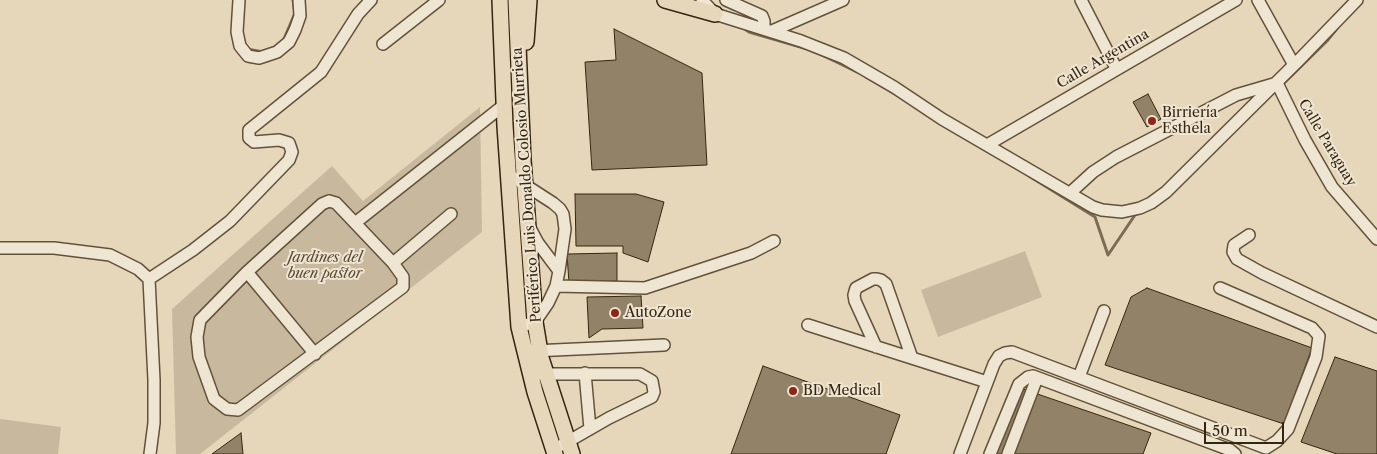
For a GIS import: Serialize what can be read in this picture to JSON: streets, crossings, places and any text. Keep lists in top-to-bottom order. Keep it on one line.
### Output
{"streets":{"main road":["Periférico Luis Donaldo Colosio Murrieta"],"street":["Calle Argentina","Calle Paraguay"]},"parks":["Jardines del buen pastor"],"places":["Birriería Esthela","AutoZone","BD Medical"],"scale_bar":"50 m"}
